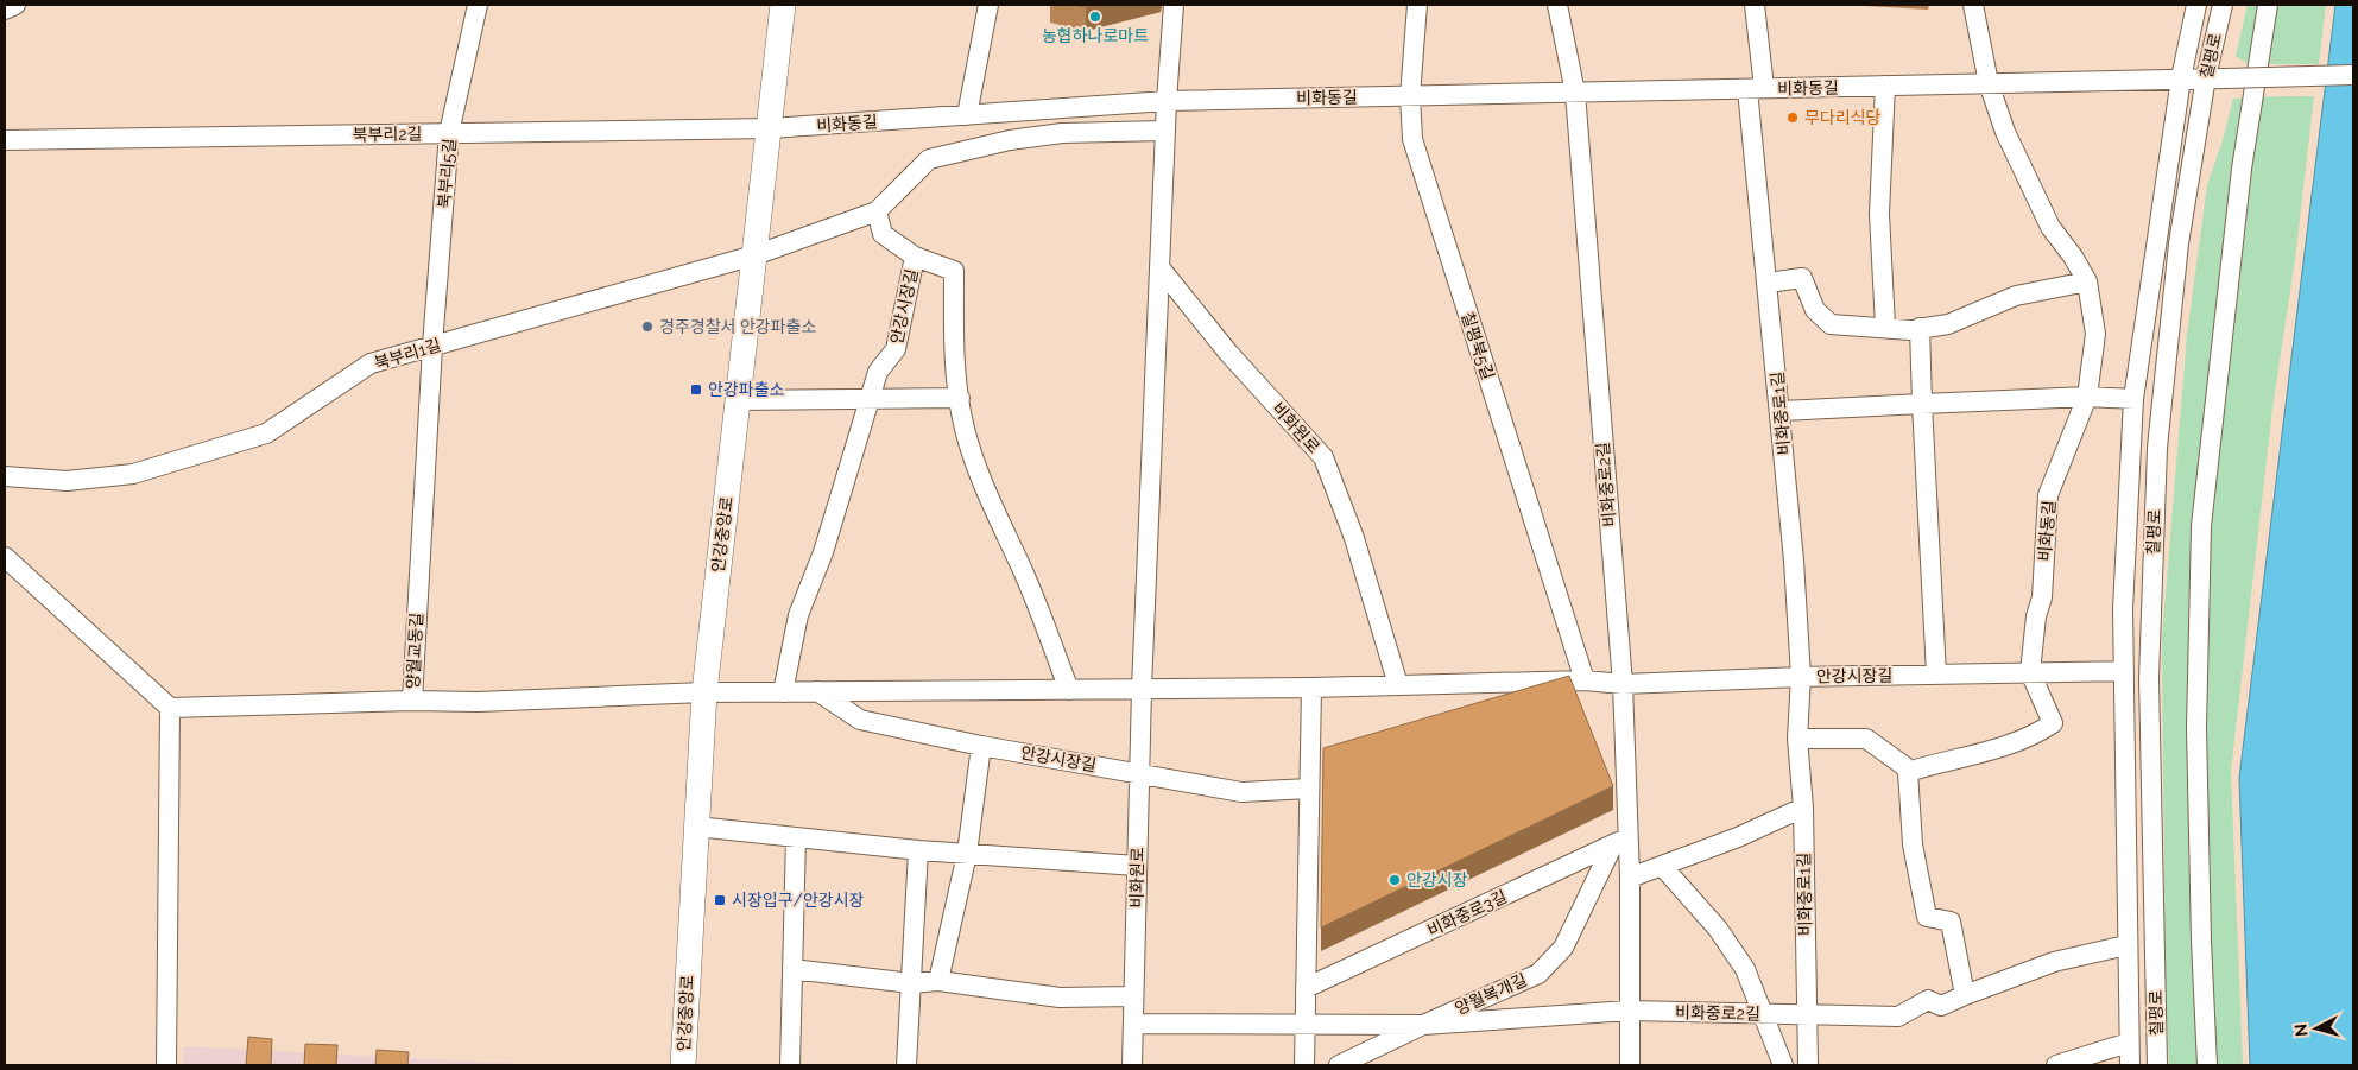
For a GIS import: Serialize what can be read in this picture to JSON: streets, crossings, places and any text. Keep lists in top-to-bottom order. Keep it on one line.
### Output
{"streets":{"main road":["안강중앙로"],"street":["칠평로","비화동길","북부리2길","북부리5길","안강시장길","칠평북5길","북부리1길","비화중로1길","비화원로","비화중로2길","양월교동길","비화중로3길","양월복개길"]},"crossings":[["칠평로","비화동길"],["칠평로","안강시장길"],["비화동길","북부리2길"],["비화동길","안강시장길"],["비화동길","칠평북5길"],["비화동길","비화중로1길"],["비화동길","비화원로"],["비화동길","비화중로2길"],["비화동길","안강중앙로"],["북부리2길","북부리5길"],["북부리2길","안강중앙로"],["북부리5길","북부리1길"],["북부리5길","양월교동길"],["안강시장길","칠평북5길"],["안강시장길","비화중로1길"],["안강시장길","비화원로"],["안강시장길","비화중로2길"],["북부리1길","안강중앙로"],["북부리1길","양월교동길"],["비화중로1길","비화중로2길"],["비화중로2길","비화중로3길"],["비화중로2길","양월복개길"],["안강중앙로","양월교동길"],["비화중로3길","양월복개길"]],"places":{"other":["농협하나로마트","무다리식당","경주경찰서 안강파출소","안강시장"],"transit":["안강파출소","시장입구/안강시장"]},"north":"left"}
